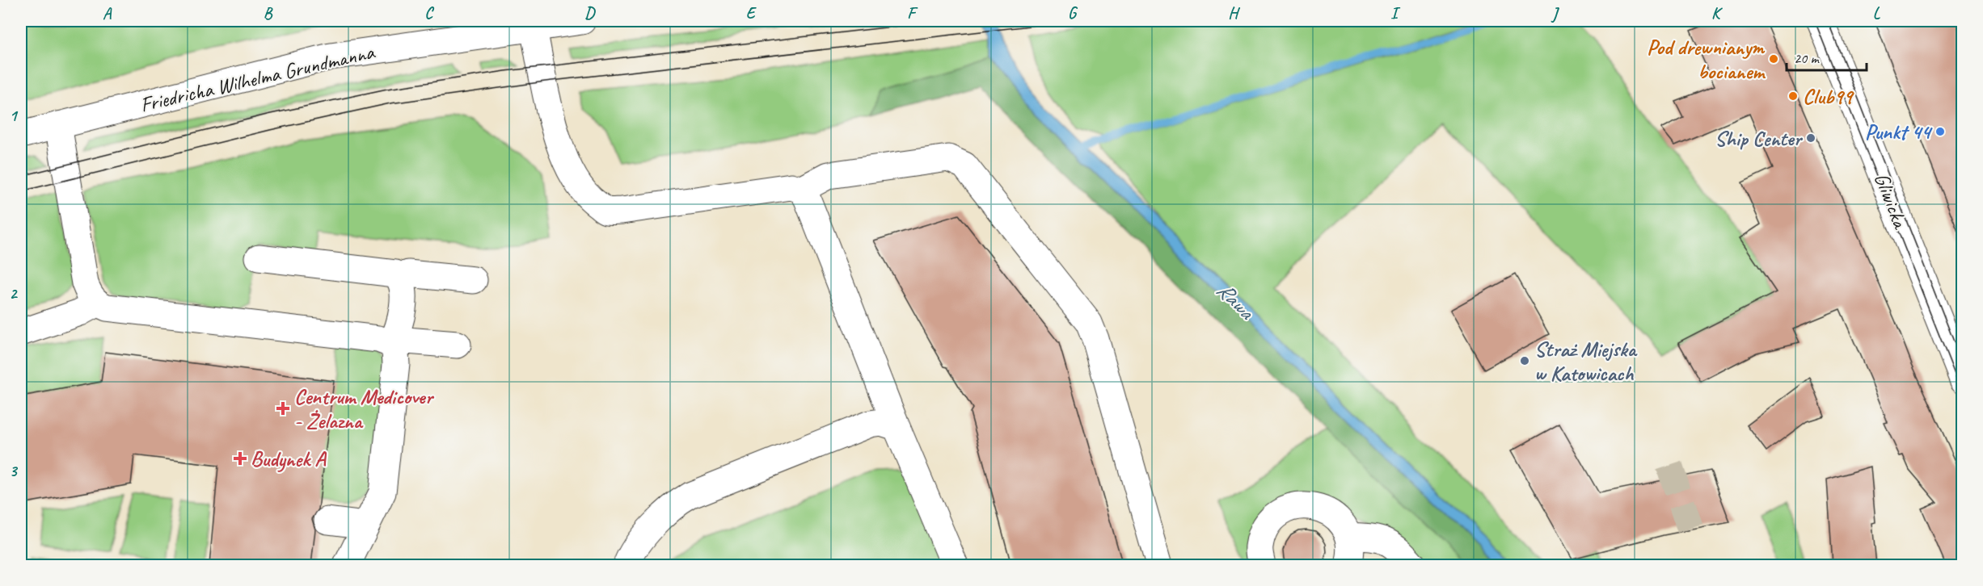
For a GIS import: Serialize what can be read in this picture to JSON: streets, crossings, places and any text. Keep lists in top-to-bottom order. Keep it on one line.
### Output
{"streets":{"main road":["Friedricha Wilhelma Grundmanna","Gliwicka"]},"water":["Rawa"],"places":{"other":["Pod drewnianym bocianem","Club99","Punkt 44","Ship Center","Straż Miejska w Katowicach"],"health":["Centrum Medicover - Żelazna","Budynek A"]},"scale_bar":"20 m","grid":{"columns":["A","B","C","D","E","F","G","H","I","J","K","L"],"rows":["1","2","3"]}}
